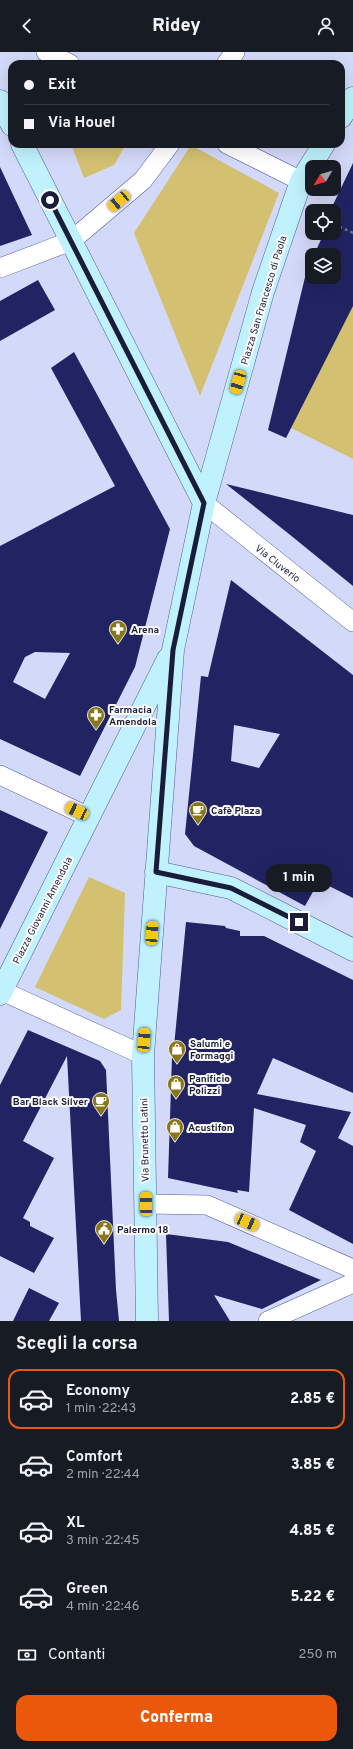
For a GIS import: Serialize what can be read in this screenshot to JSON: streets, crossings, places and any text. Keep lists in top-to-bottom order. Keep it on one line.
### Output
{"streets":{"street":["Piazza San Francesco di Paola","Via Cluverio","Piazza Giovanni Amendola","Via Brunetto Latini"]},"crossings":[["Piazza San Francesco di Paola","Via Cluverio"],["Piazza San Francesco di Paola","Piazza Giovanni Amendola"],["Via Cluverio","Piazza Giovanni Amendola"],["Piazza Giovanni Amendola","Via Brunetto Latini"]],"places":{"pharmacy":["Arena","Farmacia Amendola"],"cafe":["Cafè Plaza","Bar Black Silver"],"shop":["Salumi e Formaggi","Panificio Polizzi","Acustifon"],"public building":["Palermo 18"]},"north":"bottom left","page":{"header":"Ridey","banner":["Exit","Via Houel"],"bubble":"1 min","heading":"Scegli la corsa","list":[{"name":"Economy","note":"1 min · 22:43","value":"2.85 €"},{"name":"Comfort","note":"2 min · 22:44","value":"3.85 €"},{"name":"XL","note":"3 min · 22:45","value":"4.85 €"},{"name":"Green","note":"4 min · 22:46","value":"5.22 €"}],"pay":["Contanti","250 m"],"buttons":"Conferma"}}
